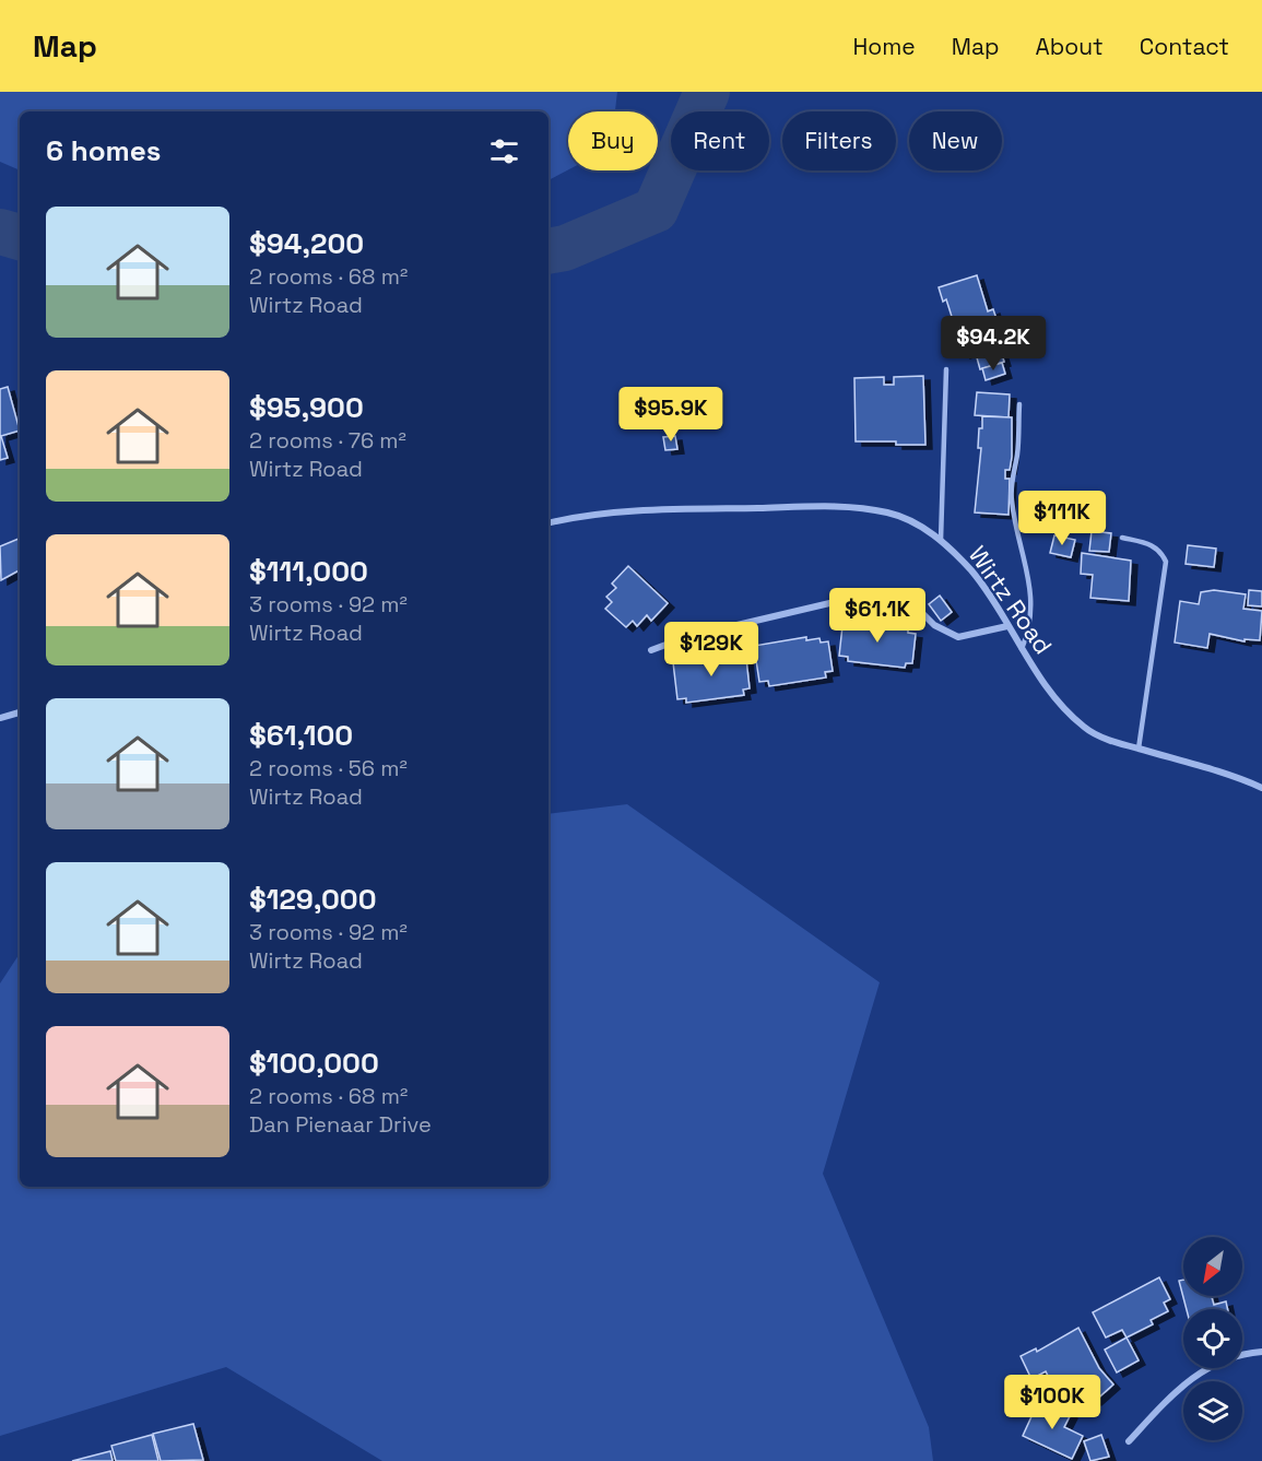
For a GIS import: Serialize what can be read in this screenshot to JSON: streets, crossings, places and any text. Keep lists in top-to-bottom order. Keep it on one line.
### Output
{"streets":{"street":["Wirtz Road"]},"north":"bottom left","page":{"header":"Map","nav":["Home","Map","About","Contact"],"chip":["Buy","Rent","Filters","New"],"heading":"6 homes","list":[{"name":"$94,200","note":"2 rooms · 68 m² · Wirtz Road"},{"name":"$95,900","note":"2 rooms · 76 m² · Wirtz Road"},{"name":"$111,000","note":"3 rooms · 92 m² · Wirtz Road"},{"name":"$61,100","note":"2 rooms · 56 m² · Wirtz Road"},{"name":"$129,000","note":"3 rooms · 92 m² · Wirtz Road"},{"name":"$100,000","note":"2 rooms · 68 m² · Dan Pienaar Drive"}],"price":["$94.2K","$95.9K","$111K","$61.1K","$129K","$100K"]}}
